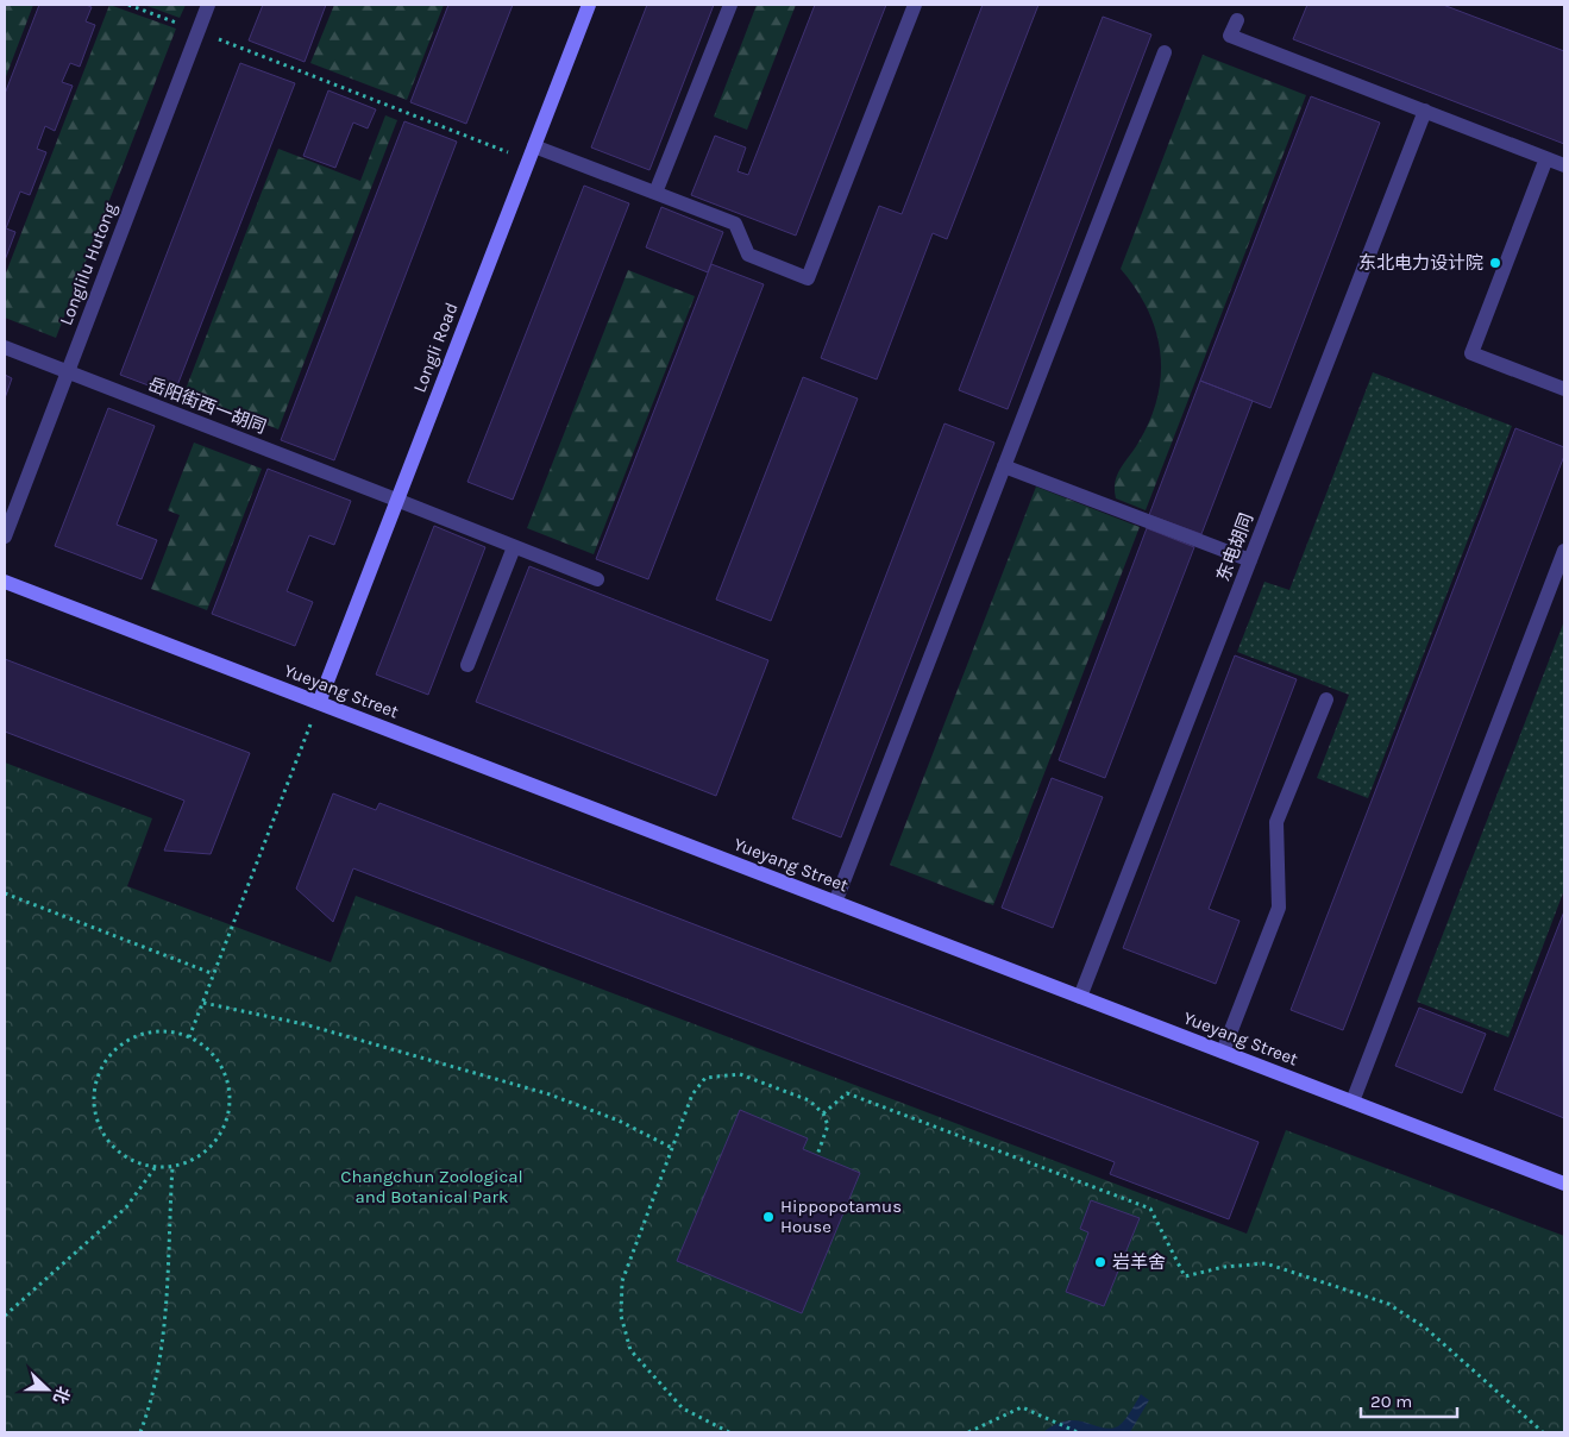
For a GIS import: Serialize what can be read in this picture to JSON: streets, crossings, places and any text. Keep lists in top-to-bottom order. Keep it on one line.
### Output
{"streets":{"street":["Longlilu Hutong","Longli Road","岳阳街西一胡同","东电胡同","Yueyang Street"]},"crossings":[["Longlilu Hutong","岳阳街西一胡同"],["Longli Road","岳阳街西一胡同"],["Longli Road","Yueyang Street"],["东电胡同","Yueyang Street"]],"parks":["Changchun Zoological and Botanical Park"],"places":["东北电力设计院","Hippopotamus House","岩羊舍"],"scale_bar":"20 m","north":"right"}
